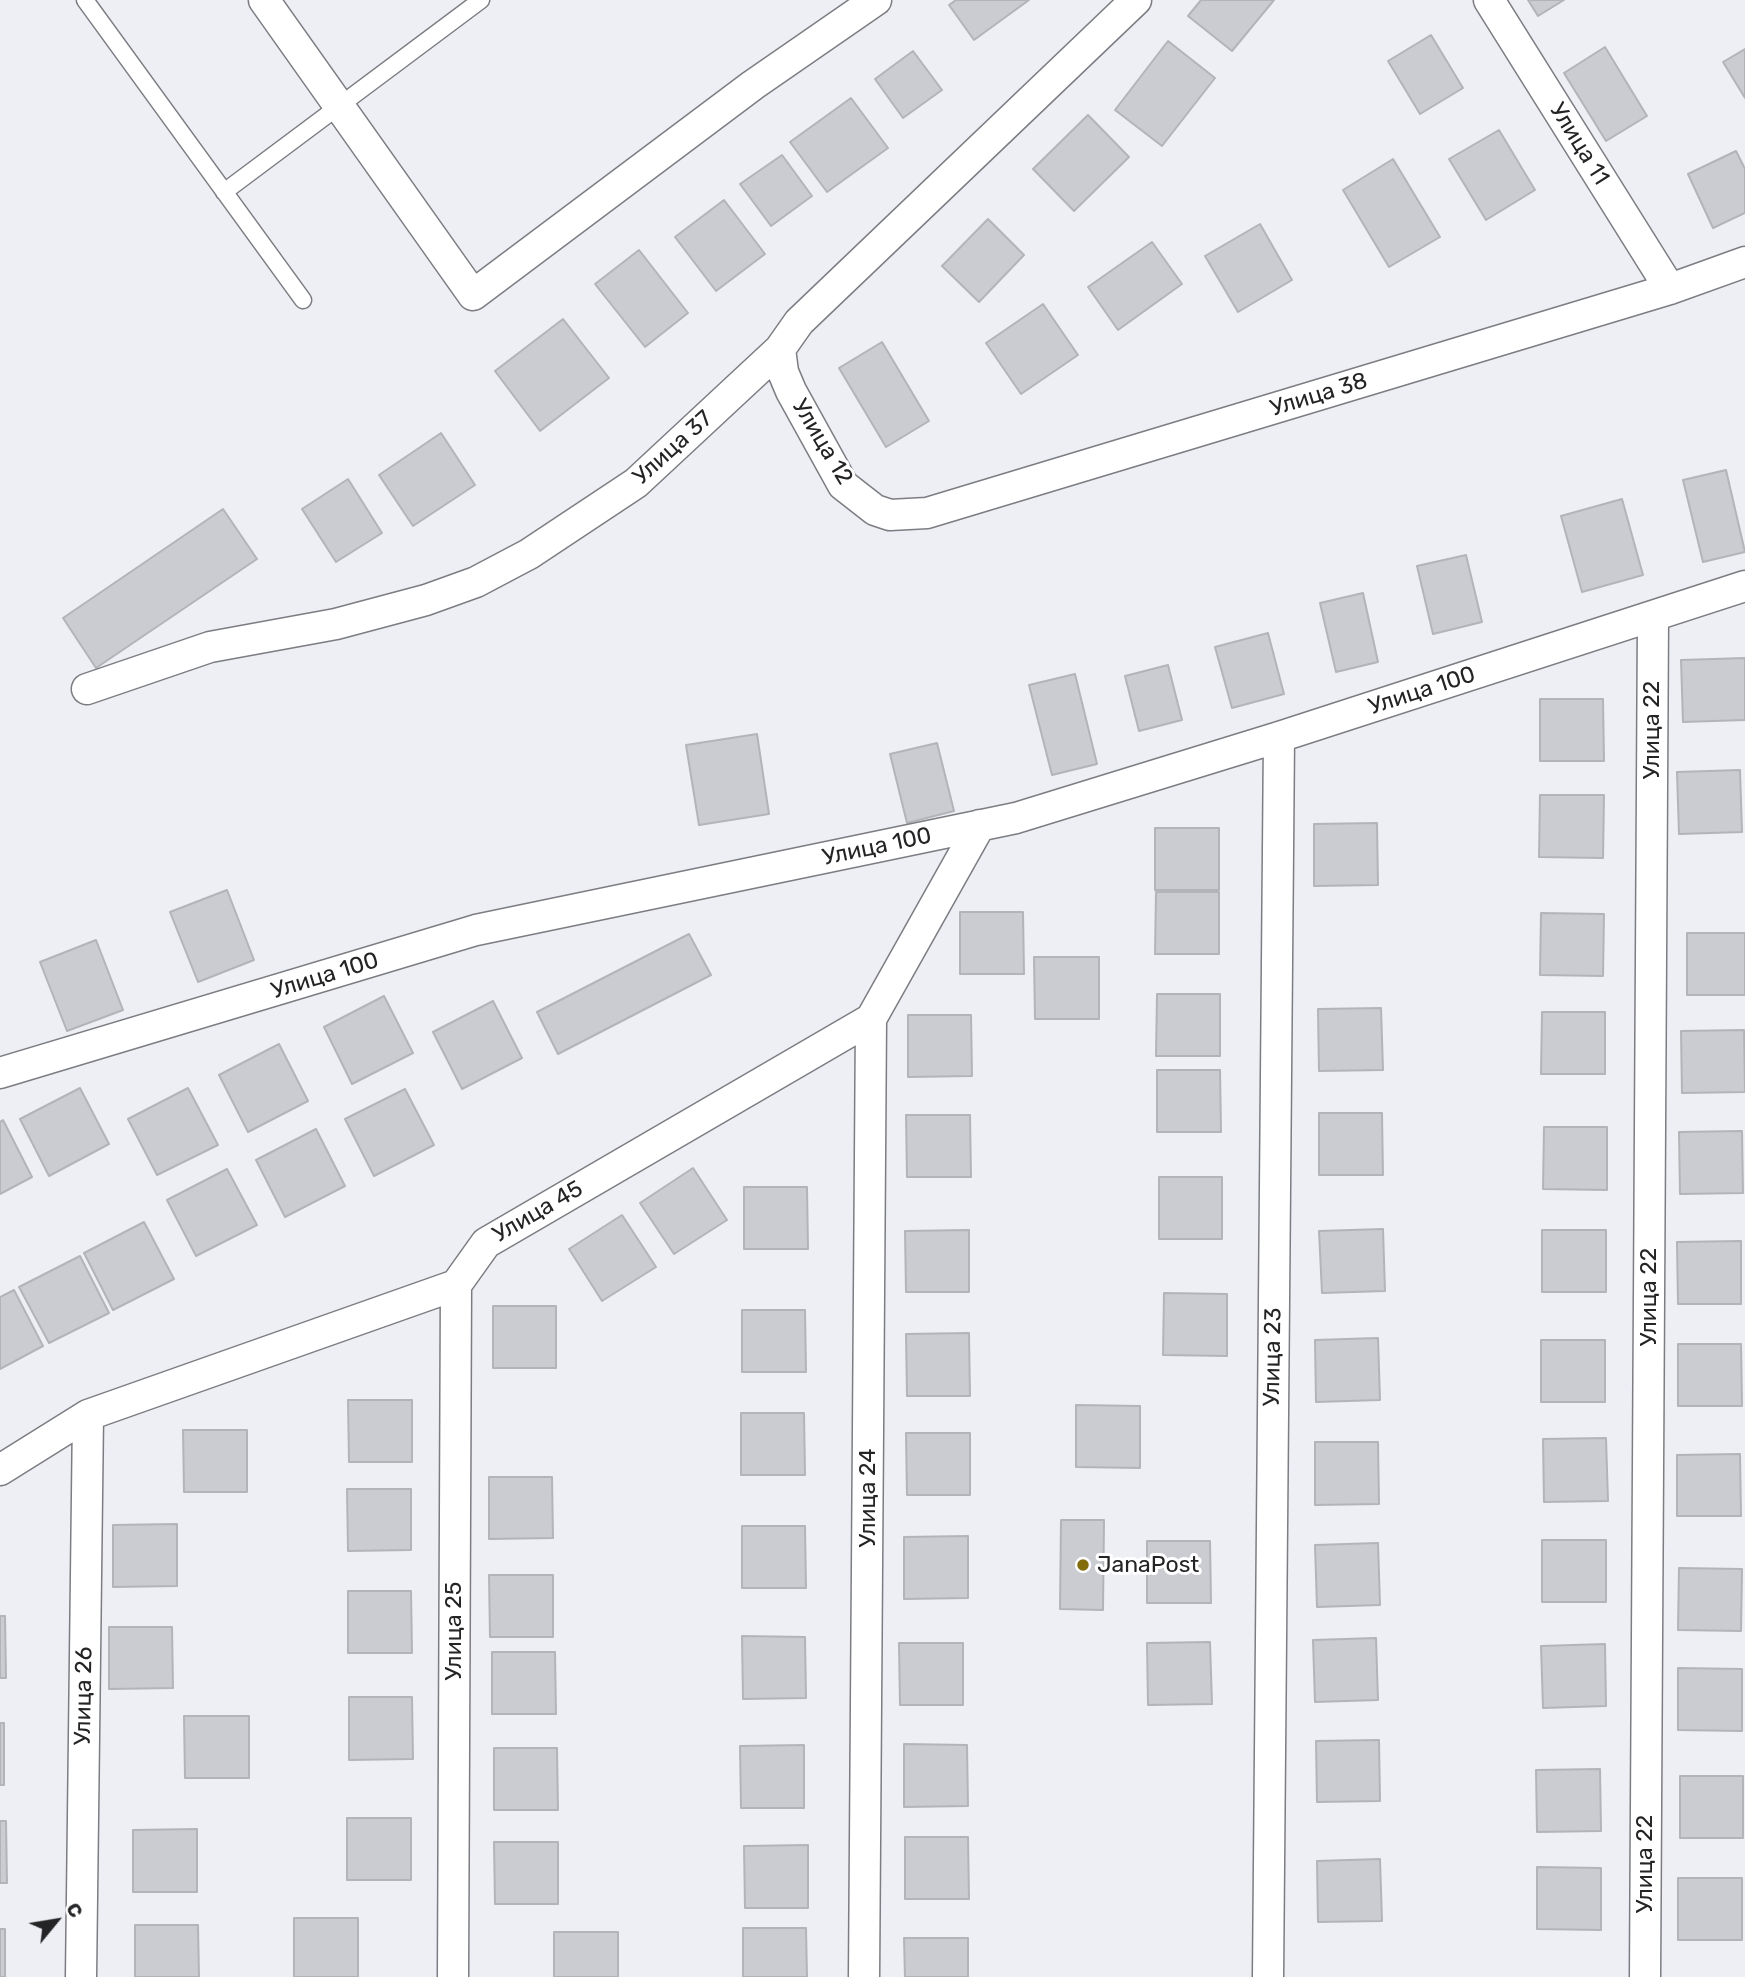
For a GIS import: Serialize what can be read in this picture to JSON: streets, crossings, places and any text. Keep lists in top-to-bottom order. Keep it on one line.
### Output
{"streets":{"street":["Улица 11","Улица 38","Улица 12","Улица 37","Улица 100","Улица 22","Улица 45","Улица 23","Улица 24","Улица 25","Улица 26"]},"crossings":[["Улица 11","Улица 38"],["Улица 38","Улица 12"],["Улица 12","Улица 37"],["Улица 100","Улица 22"],["Улица 100","Улица 23"],["Улица 45","Улица 24"],["Улица 45","Улица 25"]],"places":["JanaPost"],"north":"top right"}
